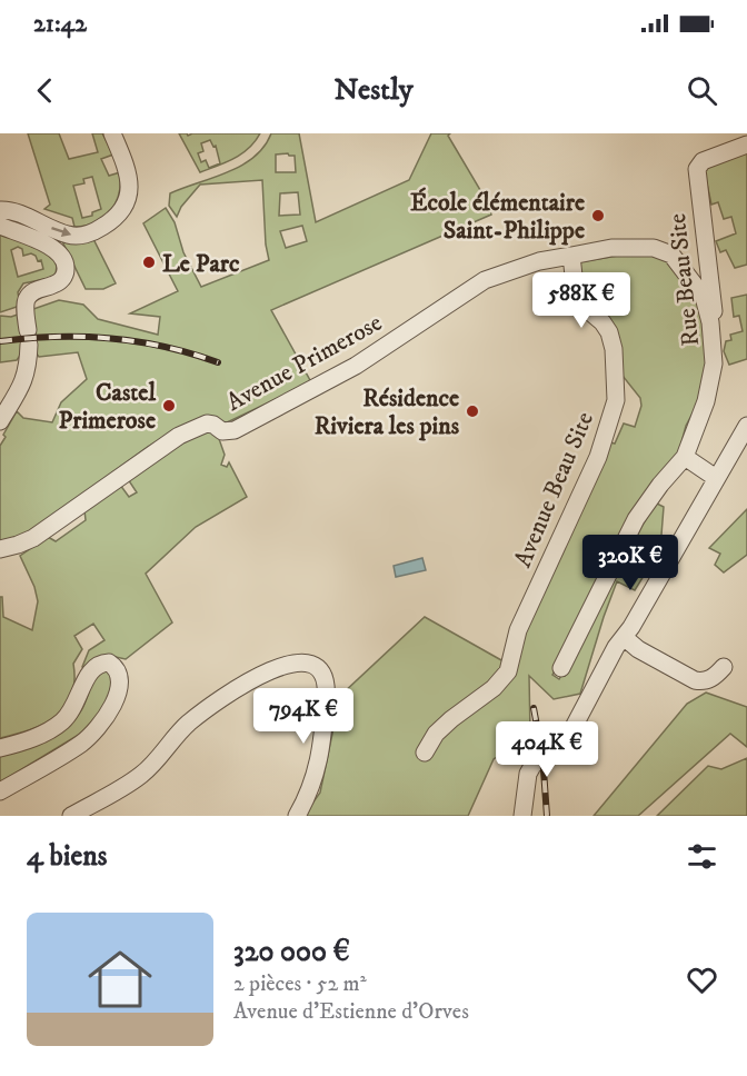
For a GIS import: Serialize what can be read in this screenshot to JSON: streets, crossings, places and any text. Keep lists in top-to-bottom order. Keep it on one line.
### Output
{"streets":{"street":["Rue Beau Site","Avenue Primerose","Avenue Beau Site"]},"crossings":[["Avenue Primerose","Avenue Beau Site"]],"places":["École élémentaire Saint-Philippe","Le Parc","Castel Primerose","Résidence Riviera les pins"],"page":{"status":"21:42","header":"Nestly","price":["588K €","320K €","794K €","404K €"],"heading":"4 biens","list":[{"name":"320 000 €","note":"2 pièces · 52 m² · Avenue d'Estienne d'Orves"}]}}
